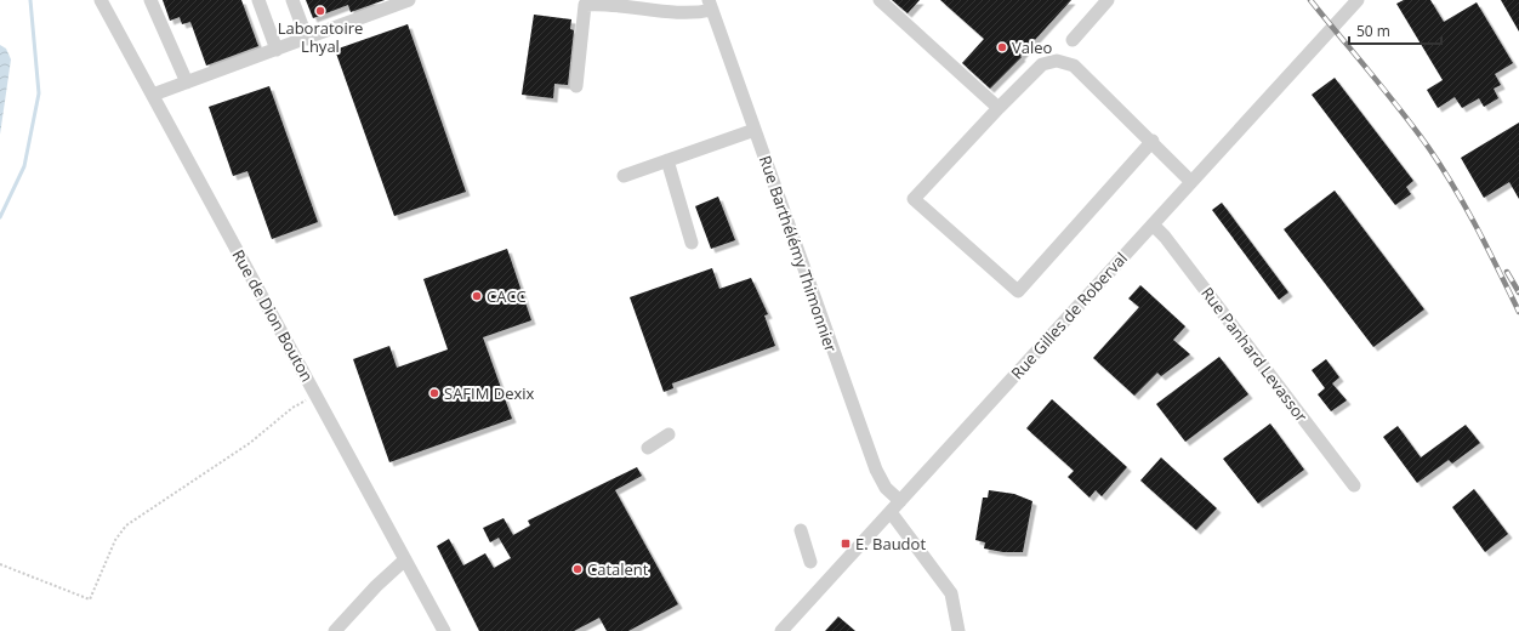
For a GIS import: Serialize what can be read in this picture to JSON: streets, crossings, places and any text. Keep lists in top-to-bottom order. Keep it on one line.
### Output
{"streets":{"street":["Rue Barthélémy Thimonnier","Rue de Dion Bouton","Rue Gilles de Roberval","Rue Panhard Levassor"]},"crossings":[["Rue Barthélémy Thimonnier","Rue Gilles de Roberval"],["Rue Gilles de Roberval","Rue Panhard Levassor"]],"places":{"other":["Laboratoire Lhyal","Valeo","CACC","SAFIM Dexix","Catalent"],"transit":["E. Baudot"]},"scale_bar":"50 m"}
